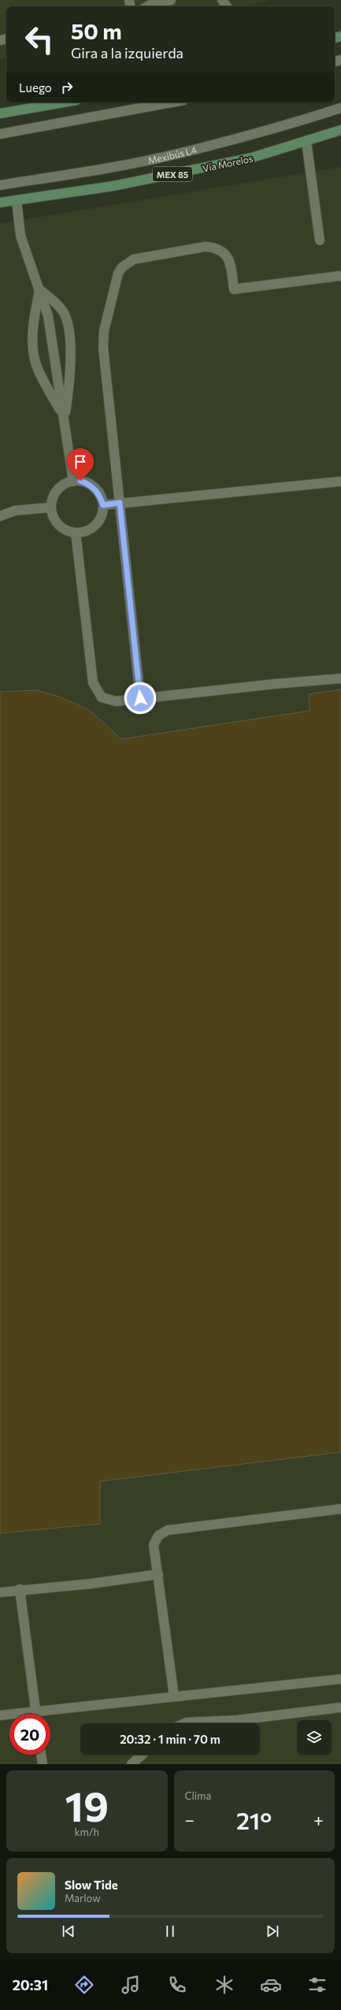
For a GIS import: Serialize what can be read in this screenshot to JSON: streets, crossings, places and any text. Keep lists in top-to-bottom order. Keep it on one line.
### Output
{"streets":{"main road":["Vía Morelos","MEX 85"],"lane":["Mexibús L4"]},"page":{"turn":["50 m","Gira a la izquierda"],"then":"Luego","limit":"20","trip":"20:32 · 1 min · 70 m","tile":[["19","km/h"],"Clima"],"heat":["−","21°","+"],"song":["Slow Tide","Marlow"],"tabs":"20:31"}}
